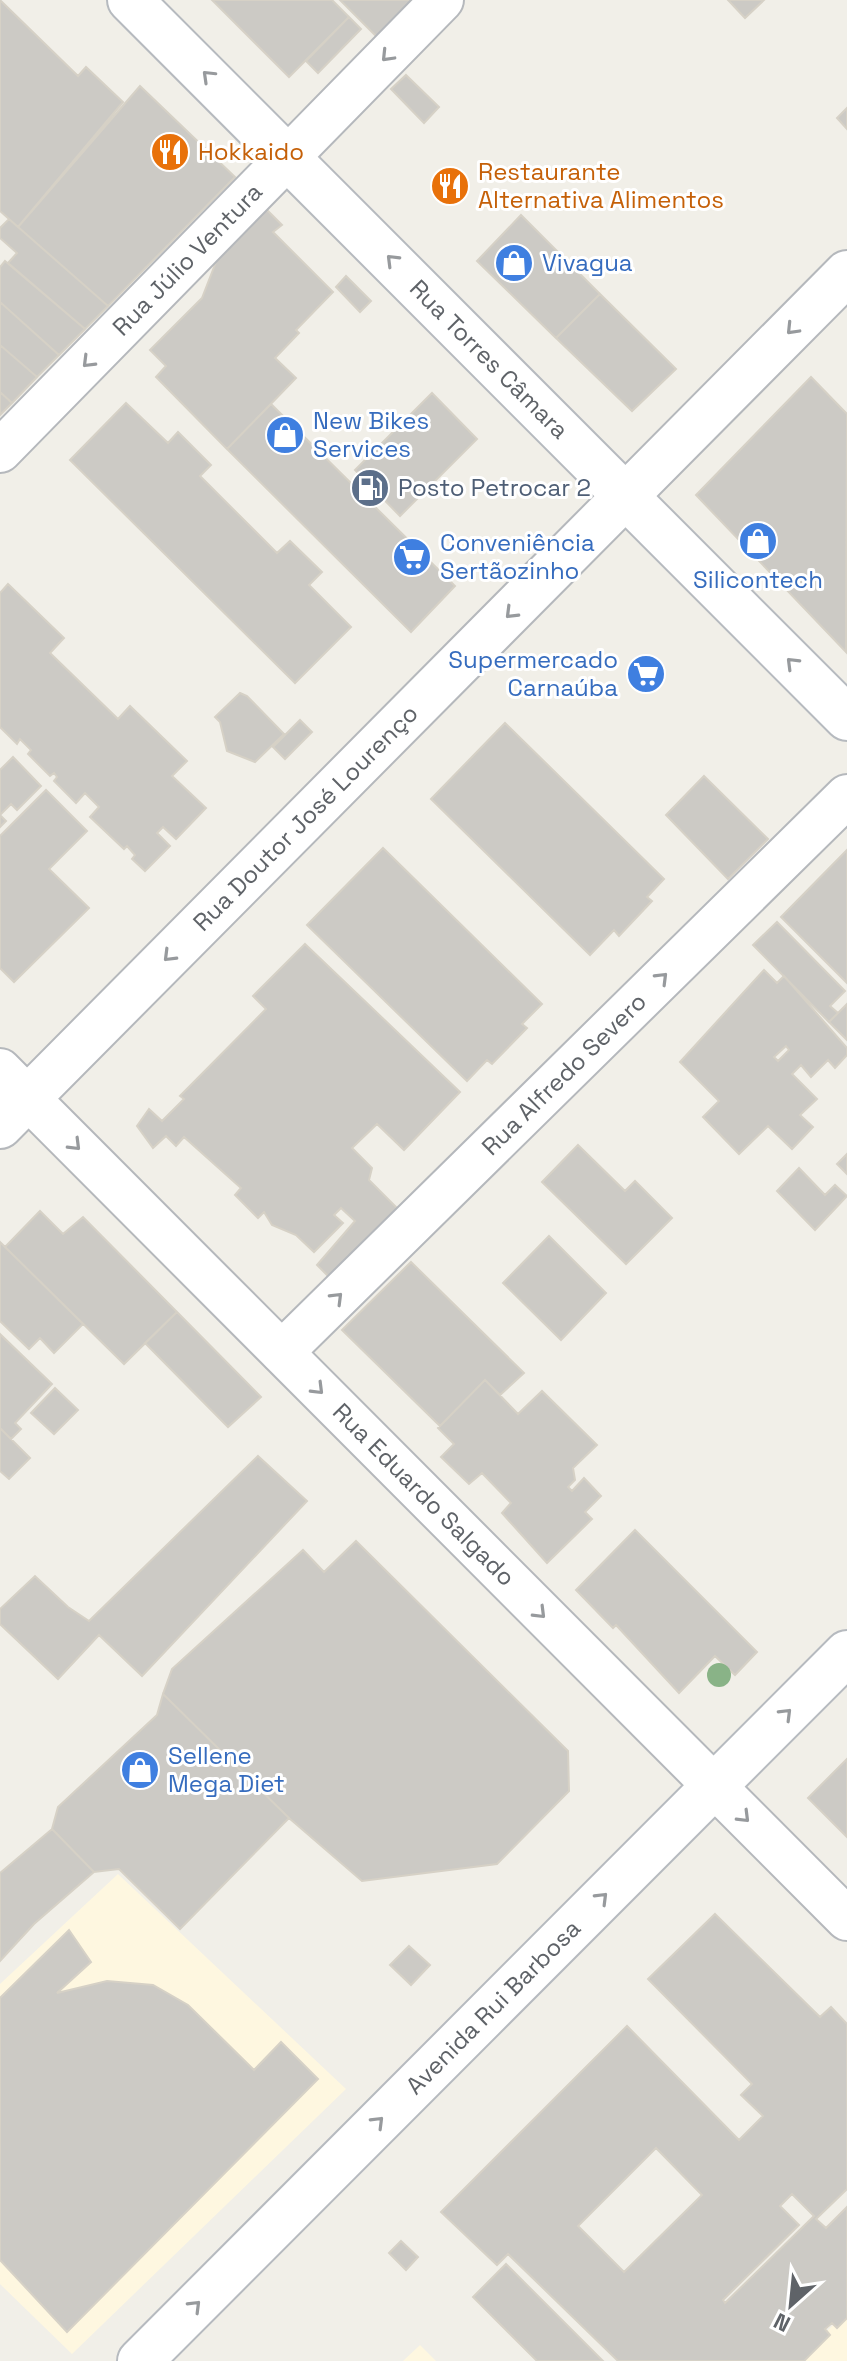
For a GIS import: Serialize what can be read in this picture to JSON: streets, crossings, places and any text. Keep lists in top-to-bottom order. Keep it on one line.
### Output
{"streets":{"main road":["Rua Torres Câmara","Rua Doutor José Lourenço","Avenida Rui Barbosa"],"street":["Rua Júlio Ventura","Rua Alfredo Severo","Rua Eduardo Salgado"]},"crossings":[["Rua Júlio Ventura","Rua Torres Câmara"],["Rua Torres Câmara","Rua Doutor José Lourenço"],["Rua Doutor José Lourenço","Rua Eduardo Salgado"],["Rua Alfredo Severo","Rua Eduardo Salgado"],["Rua Eduardo Salgado","Avenida Rui Barbosa"]],"one_way":["Rua Júlio Ventura","Rua Torres Câmara","Rua Doutor José Lourenço","Rua Alfredo Severo","Rua Eduardo Salgado","Avenida Rui Barbosa"],"places":{"restaurant":["Hokkaido","Restaurante Alternativa Alimentos"],"shop":["Vivagua","New Bikes Services","Silicontech","Sellene Mega Diet"],"fuel station":["Posto Petrocar 2"],"supermarket":["Conveniência Sertãozinho","Supermercado Carnaúba"]},"north":"bottom left"}
